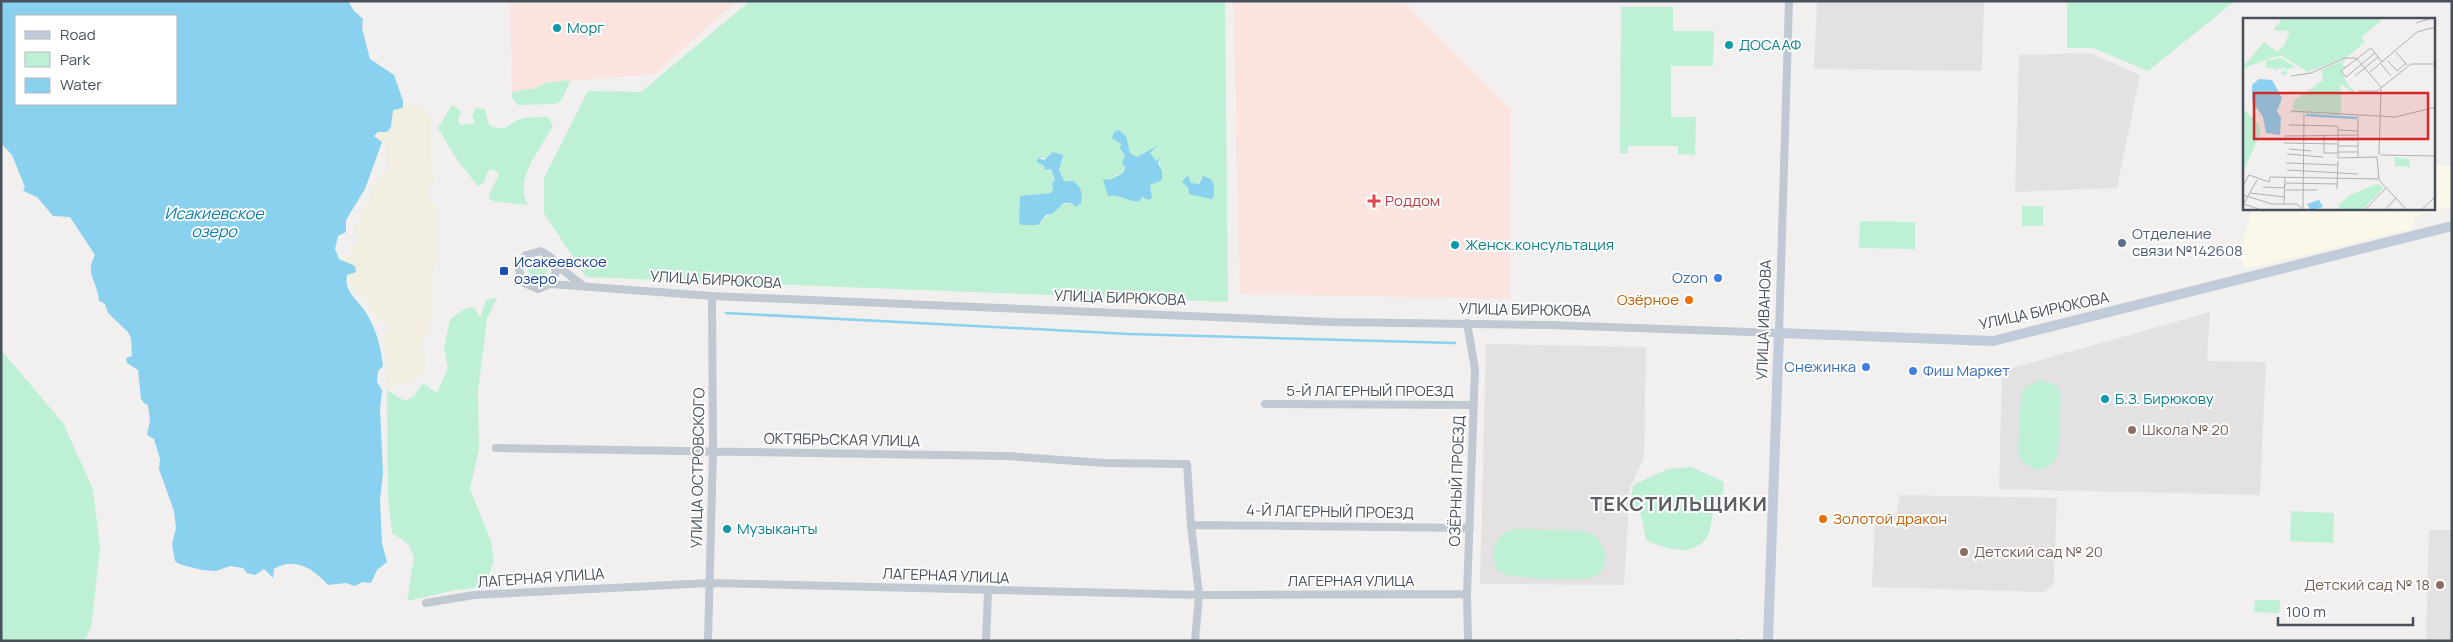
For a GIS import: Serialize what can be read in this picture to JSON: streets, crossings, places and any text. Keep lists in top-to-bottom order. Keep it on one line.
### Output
{"streets":{"street":["УЛИЦА БИРЮКОВА","УЛИЦА ИВАНОВА","5-Й ЛАГЕРНЫЙ ПРОЕЗД","ОКТЯБРЬСКАЯ УЛИЦА","УЛИЦА ОСТРОВСКОГО","ОЗЁРНЫЙ ПРОЕЗД","4-Й ЛАГЕРНЫЙ ПРОЕЗД","ЛАГЕРНАЯ УЛИЦА"]},"crossings":[["УЛИЦА БИРЮКОВА","УЛИЦА ИВАНОВА"],["УЛИЦА БИРЮКОВА","УЛИЦА ОСТРОВСКОГО"],["УЛИЦА БИРЮКОВА","ОЗЁРНЫЙ ПРОЕЗД"],["5-Й ЛАГЕРНЫЙ ПРОЕЗД","ОЗЁРНЫЙ ПРОЕЗД"],["ОКТЯБРЬСКАЯ УЛИЦА","УЛИЦА ОСТРОВСКОГО"],["ОКТЯБРЬСКАЯ УЛИЦА","4-Й ЛАГЕРНЫЙ ПРОЕЗД"],["УЛИЦА ОСТРОВСКОГО","ЛАГЕРНАЯ УЛИЦА"],["ОЗЁРНЫЙ ПРОЕЗД","4-Й ЛАГЕРНЫЙ ПРОЕЗД"],["ОЗЁРНЫЙ ПРОЕЗД","ЛАГЕРНАЯ УЛИЦА"]],"districts":["ТЕКСТИЛЬЩИКИ"],"water":["Исакиевское озеро"],"places":{"other":["Морг","ДОСААФ","Отделение связи №142608","Женск.консультация","Ozon","Озёрное","Снежинка","Фиш Маркет","Б.З. Бирюкову","Школа № 20","Золотой дракон","Музыканты","Детский сад № 20","Детский сад № 18"],"health":["Роддом"],"transit":["Исакеевское озеро"]},"legend":["Road","Park","Water"],"scale_bar":"100 m"}
